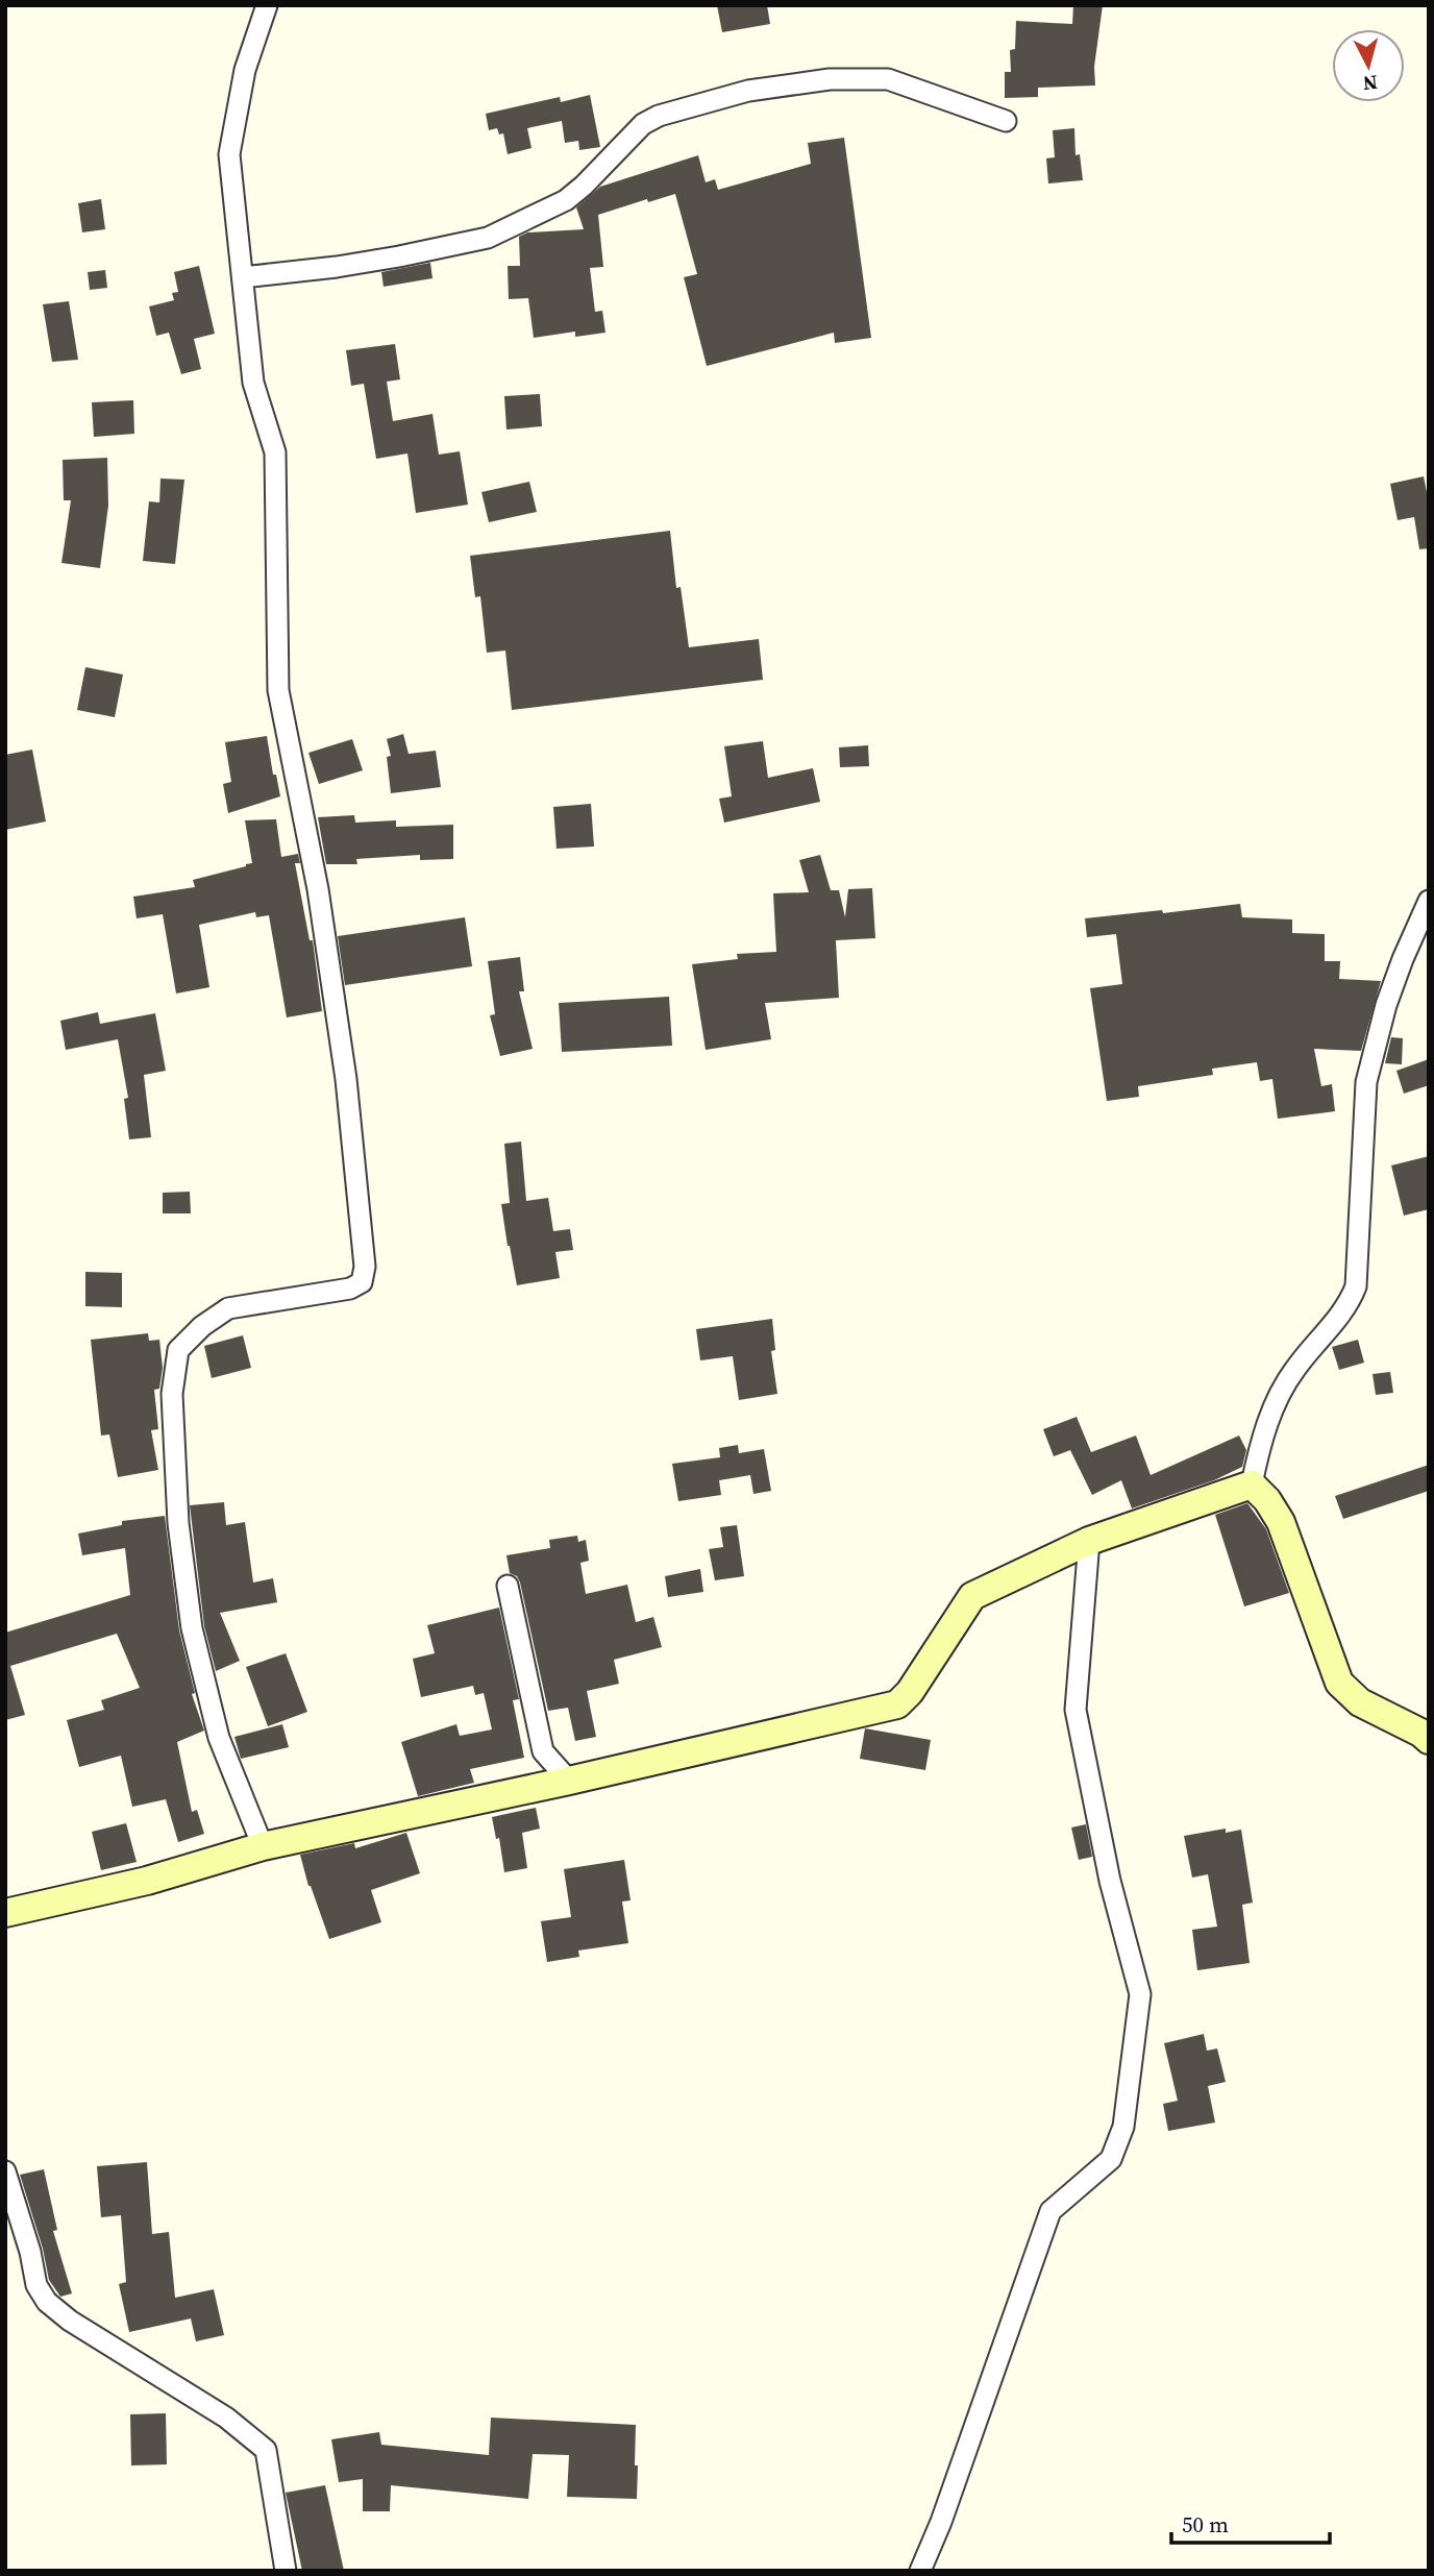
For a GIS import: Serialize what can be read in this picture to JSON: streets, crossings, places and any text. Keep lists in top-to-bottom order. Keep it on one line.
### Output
{"scale_bar":"50 m","north":"bottom"}
